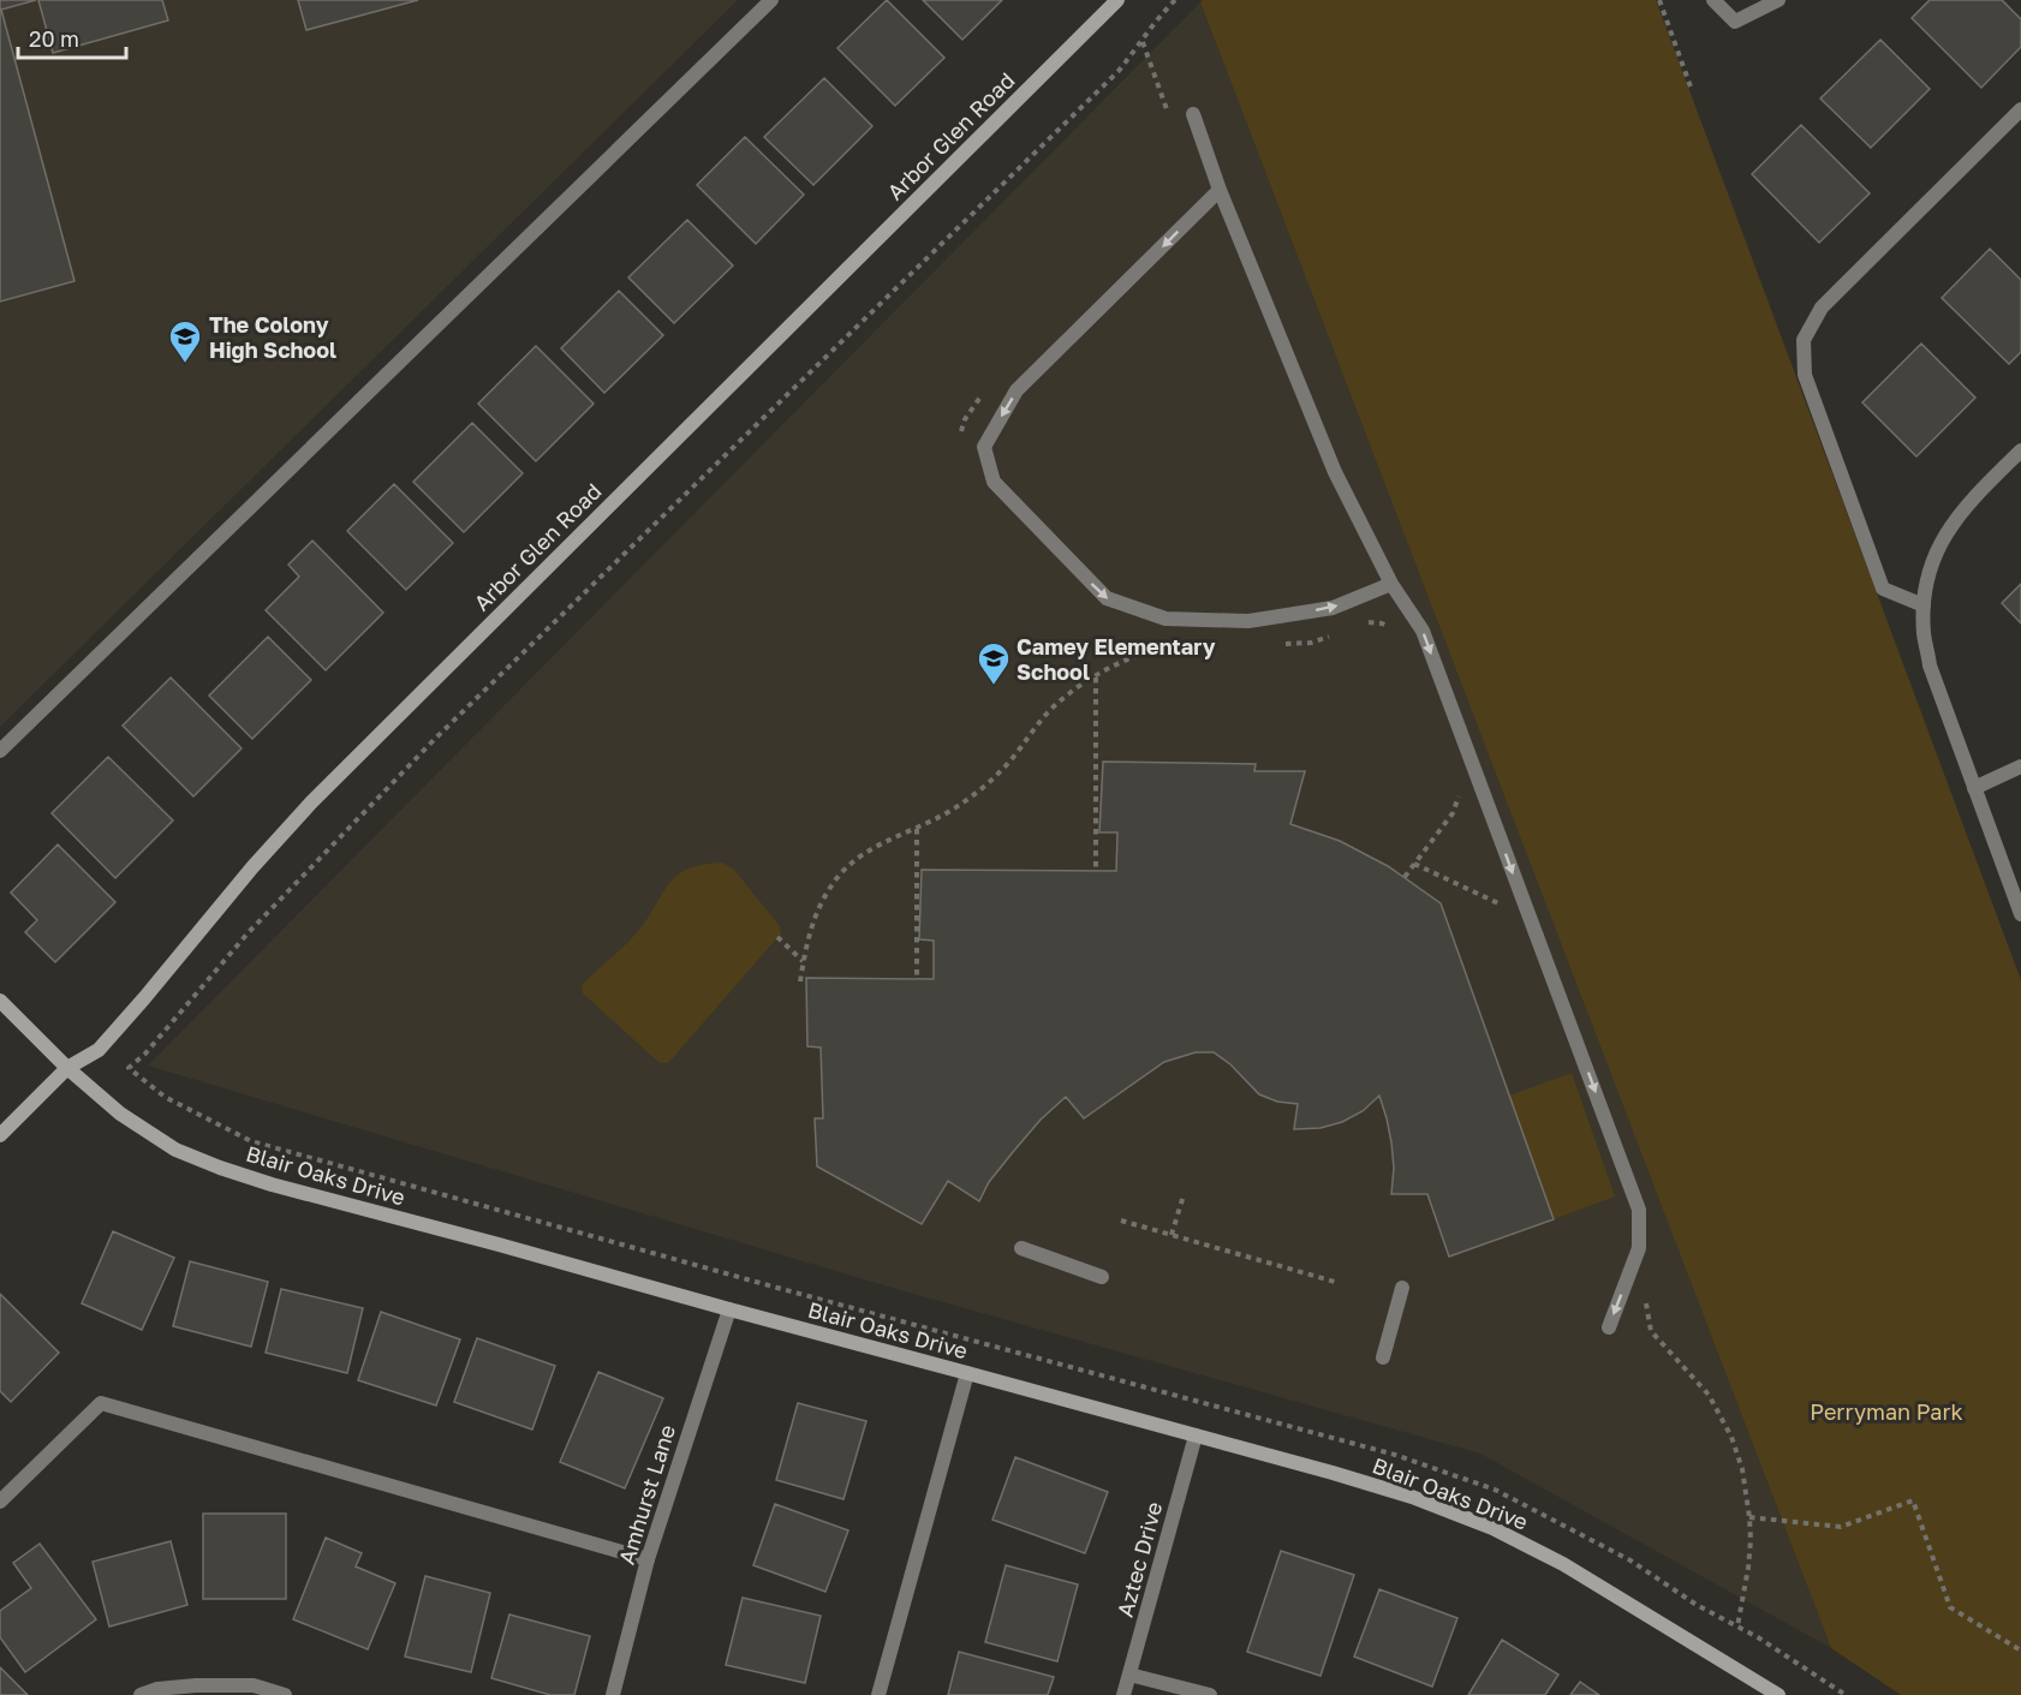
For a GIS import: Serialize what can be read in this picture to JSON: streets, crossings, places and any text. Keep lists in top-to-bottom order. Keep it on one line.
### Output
{"streets":{"street":["Arbor Glen Road","Blair Oaks Drive","Amhurst Lane","Aztec Drive"]},"crossings":[["Arbor Glen Road","Blair Oaks Drive"],["Blair Oaks Drive","Amhurst Lane"],["Blair Oaks Drive","Aztec Drive"]],"parks":["Perryman Park"],"places":{"school or university":["The Colony High School","Camey Elementary School"]},"scale_bar":"20 m"}
